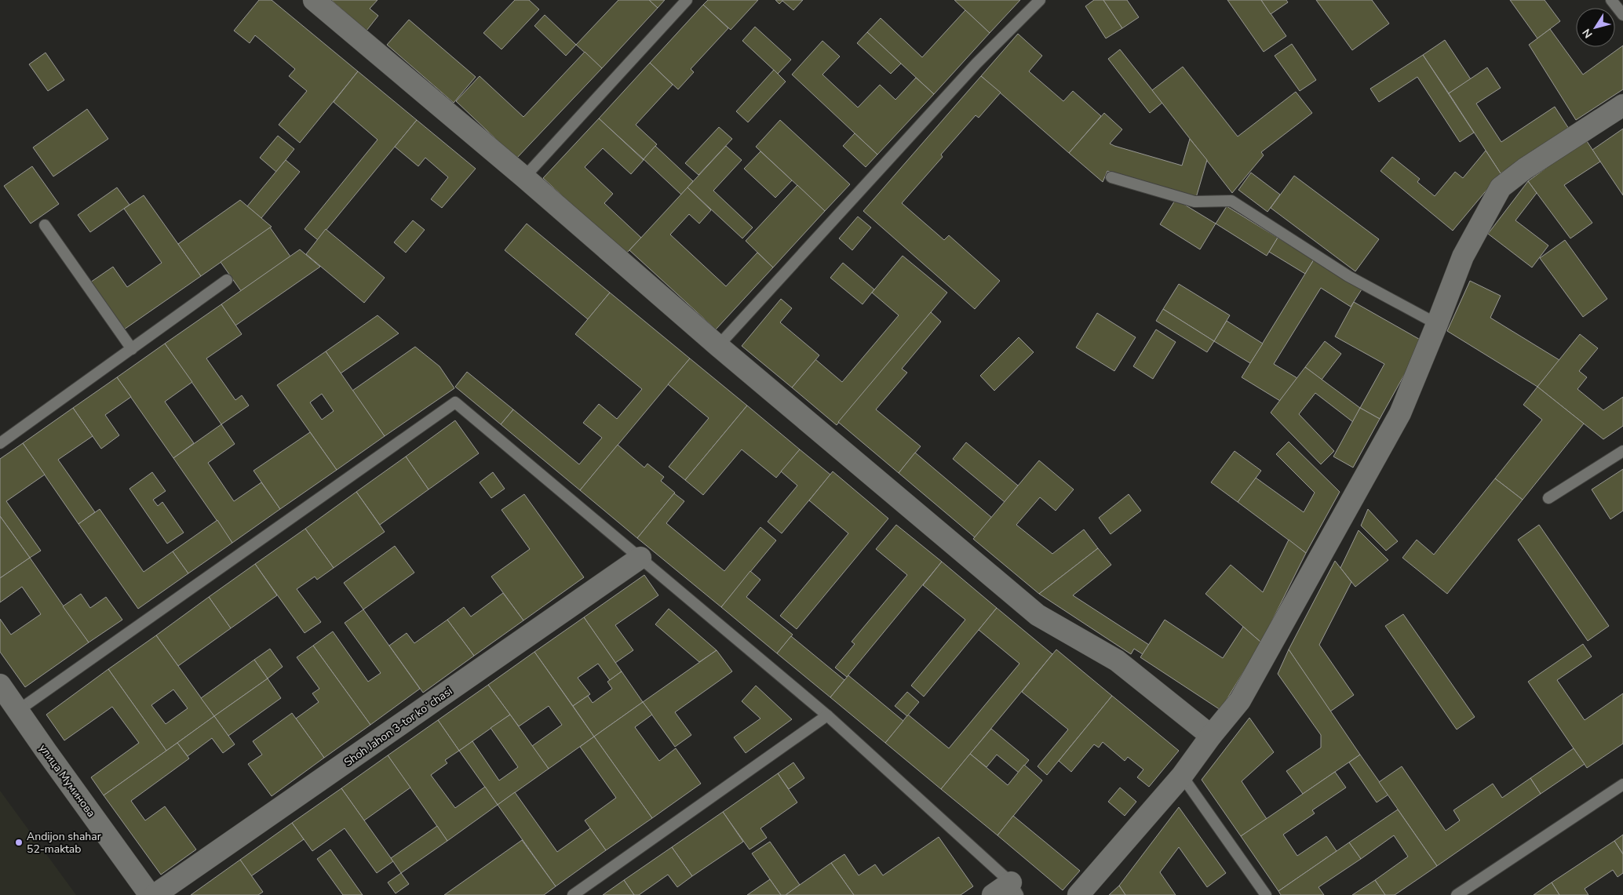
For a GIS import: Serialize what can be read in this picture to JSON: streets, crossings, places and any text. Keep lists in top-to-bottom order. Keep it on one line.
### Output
{"streets":{"street":["Shoh Jahon 3-tor koʻchasi","улица Муминова"]},"places":["Andijon shahar 52-maktab"],"north":"bottom left"}
